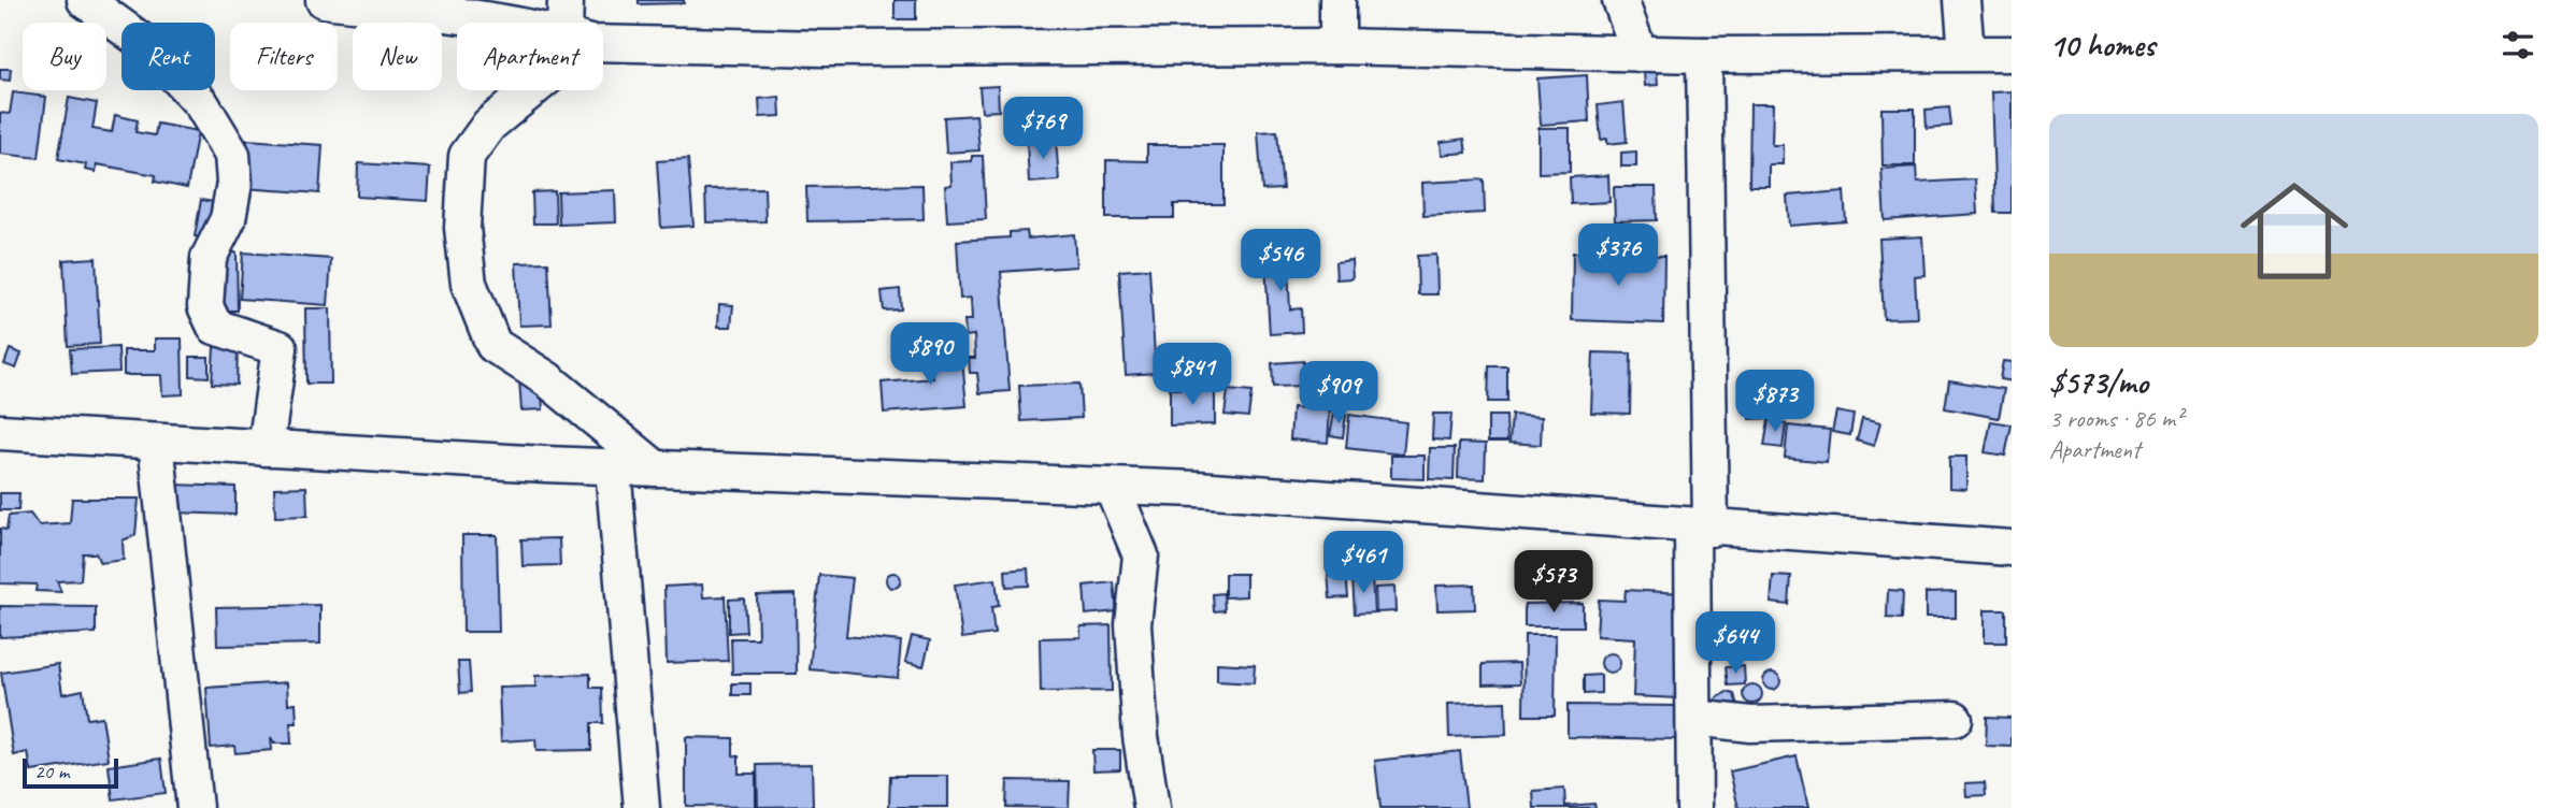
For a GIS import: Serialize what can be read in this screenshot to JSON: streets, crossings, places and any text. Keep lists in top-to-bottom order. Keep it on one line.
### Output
{"scale_bar":"20 m","page":{"heading":"10 homes","chip":["Buy","Rent","Filters","New","Apartment"],"list":[{"name":"$573/mo","note":"3 rooms · 86 m² · Apartment"}],"price":["$769","$376","$546","$890","$841","$909","$873","$461","$573","$644"],"scale":"20 m"}}
